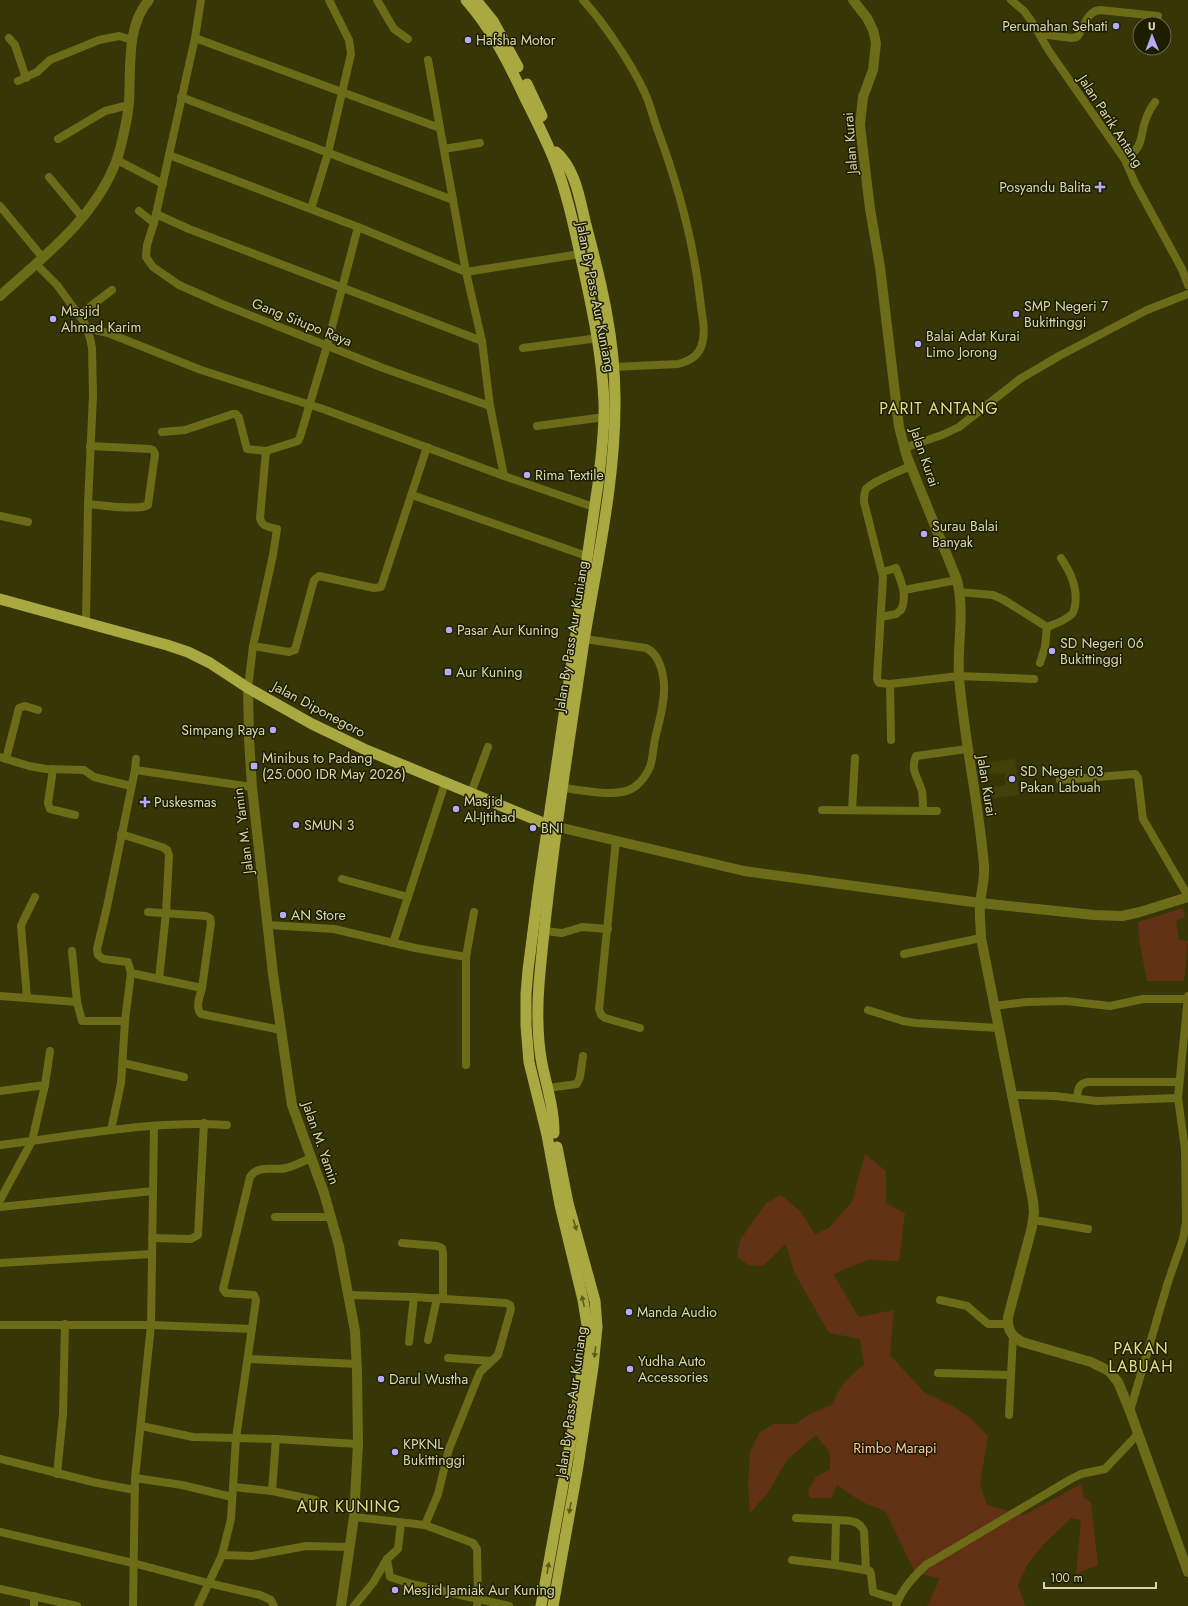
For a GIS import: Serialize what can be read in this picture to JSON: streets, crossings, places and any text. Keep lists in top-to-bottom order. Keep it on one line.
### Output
{"streets":{"highway":["Jalan By Pass Aur Kuniang","Jalan Diponegoro"],"street":["Jalan Parik Antang","Jalan Kurai","Gang Situpo Raya","Jalan M. Yamin"]},"crossings":[["Jalan By Pass Aur Kuniang","Jalan Diponegoro"],["Jalan Diponegoro","Jalan M. Yamin"]],"districts":["PARIT ANTANG","PAKAN LABUAH","AUR KUNING"],"parks":["Rimbo Marapi"],"places":{"other":["Perumahan Sehati","Hafsha Motor","SMP Negeri 7 Bukittinggi","Masjid Ahmad Karim","Balai Adat Kurai Limo Jorong","Rima Textile","Surau Balai Banyak","Pasar Aur Kuning","SD Negeri 06 Bukittinggi","Simpang Raya","SD Negeri 03 Pakan Labuah","Masjid Al-Ijtihad","SMUN 3","BNI","AN Store","Manda Audio","Yudha Auto Accessories","Darul Wustha","KPKNL Bukittinggi","Mesjid Jamiak Aur Kuning"],"health":["Posyandu Balita","Puskesmas"],"transit":["Aur Kuning","Minibus to Padang (25.000 IDR May 2026)"]},"scale_bar":"100 m","north":"top"}
